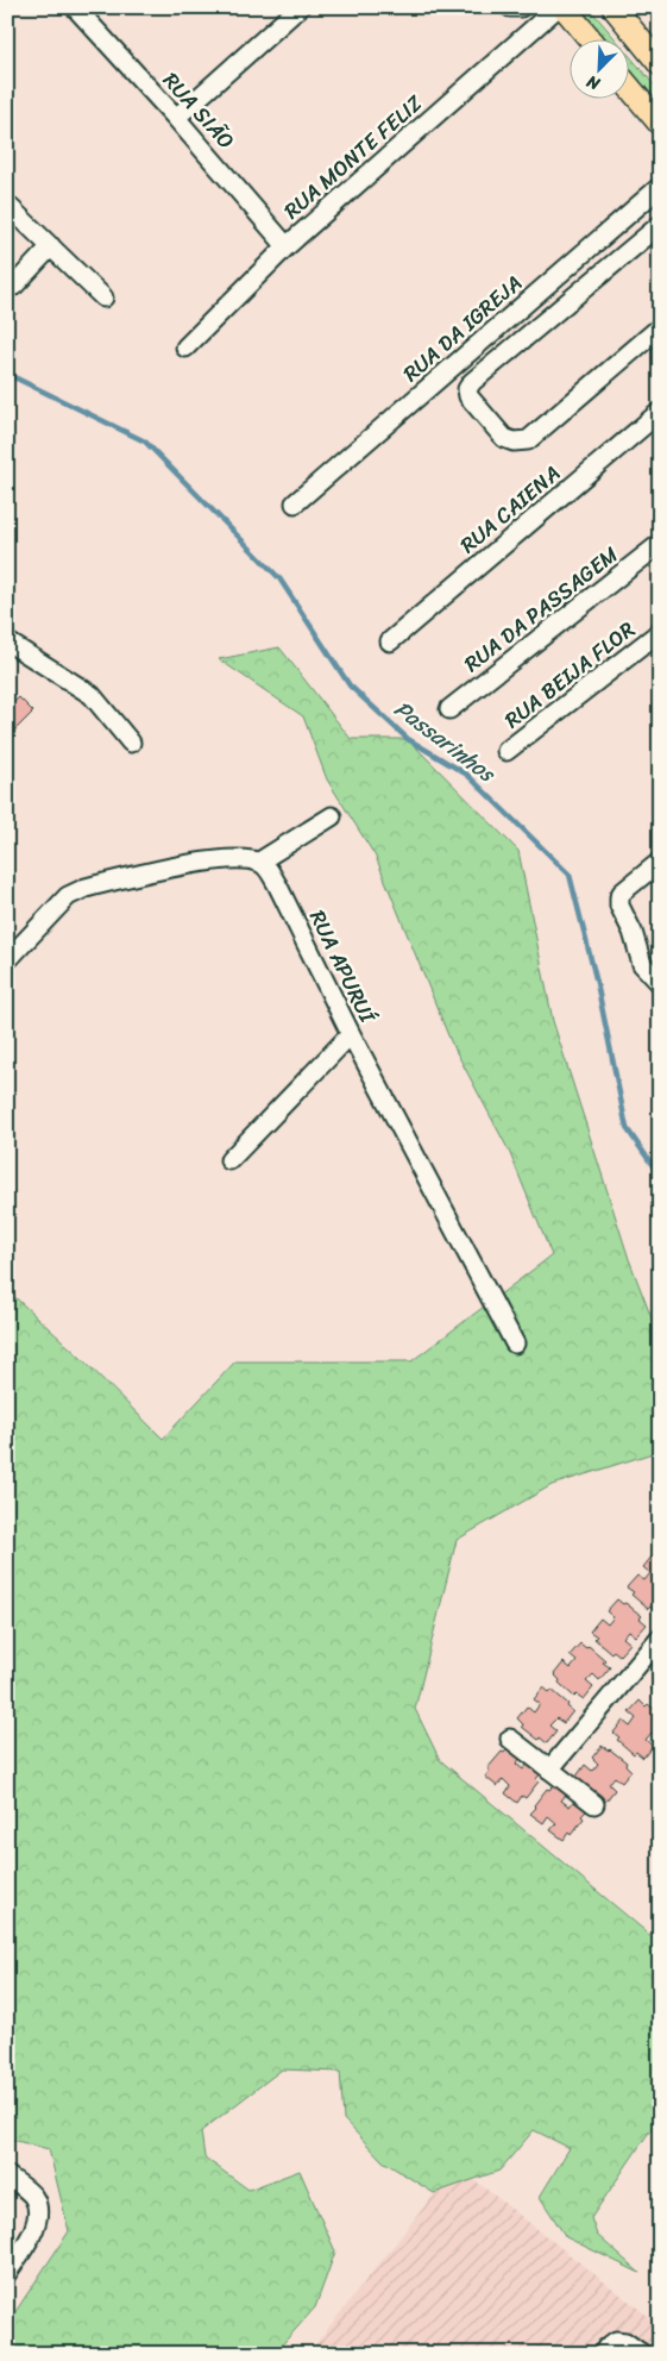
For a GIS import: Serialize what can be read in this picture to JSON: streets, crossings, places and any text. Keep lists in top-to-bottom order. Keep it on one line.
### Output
{"streets":{"street":["RUA SIÃO","RUA MONTE FELIZ","RUA DA IGREJA","RUA CAIENA","RUA DA PASSAGEM","RUA BEIJA FLOR","RUA APURUÍ"]},"crossings":[["RUA SIÃO","RUA MONTE FELIZ"]],"water":["Passarinhos"],"north":"bottom left"}
